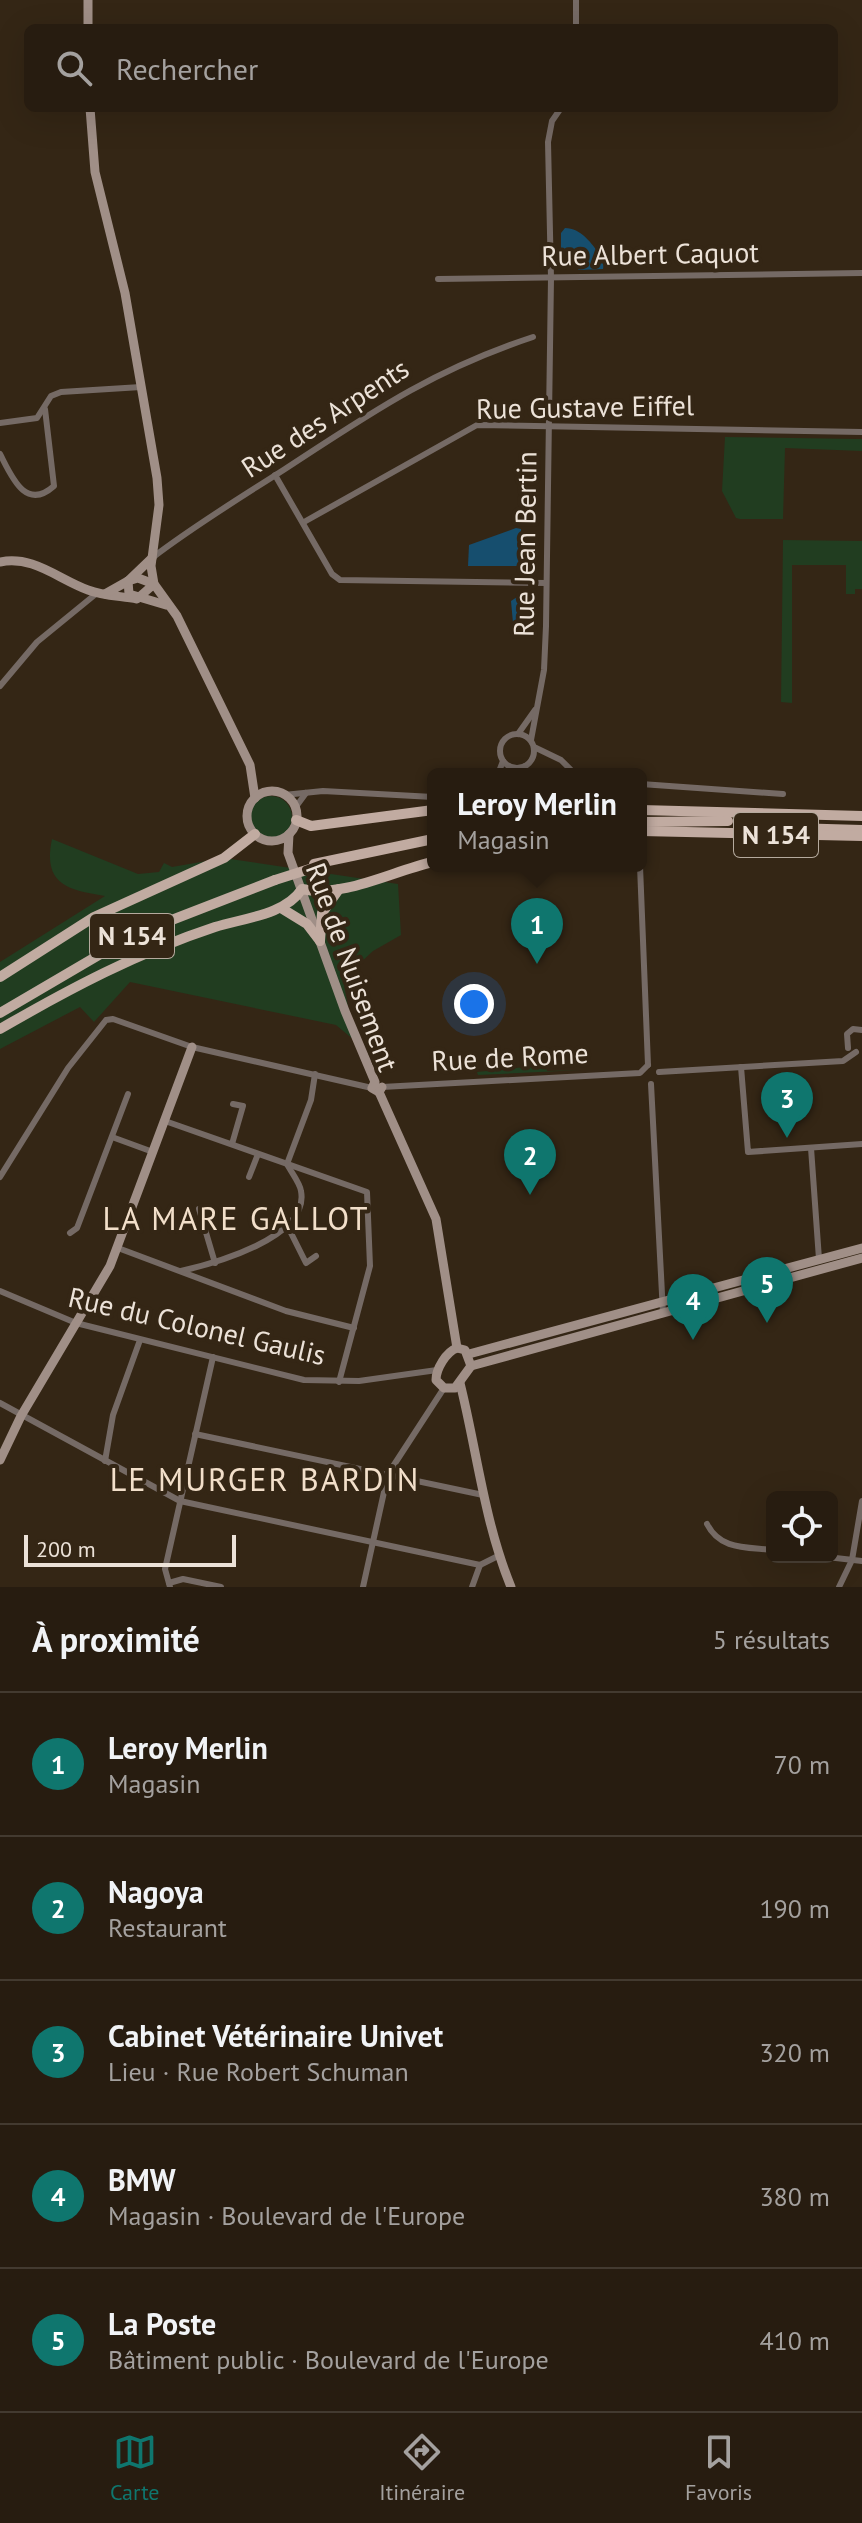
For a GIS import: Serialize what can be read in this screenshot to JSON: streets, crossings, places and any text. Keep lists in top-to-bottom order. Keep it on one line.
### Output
{"streets":{"main road":["N 154"],"street":["Rue Albert Caquot","Rue Gustave Eiffel","Rue des Arpents","Rue Jean Bertin","Rue de Nuisement","Rue de Rome","Rue du Colonel Gaulis"]},"crossings":[["Rue Albert Caquot","Rue Jean Bertin"],["Rue Gustave Eiffel","Rue Jean Bertin"],["Rue de Nuisement","Rue de Rome"]],"districts":["LA MARE GALLOT","LE MURGER BARDIN"],"scale_bar":"200 m","page":{"search":"Rechercher","popup":["Leroy Merlin","Magasin"],"pins":["1","3","2","5","4"],"scale":"200 m","heading":["À proximité","5 résultats"],"list":[{"mark":"1","name":"Leroy Merlin","note":"Magasin","value":"70 m"},{"mark":"2","name":"Nagoya","note":"Restaurant","value":"190 m"},{"mark":"3","name":"Cabinet Vétérinaire Univet","note":"Lieu · Rue Robert Schuman","value":"320 m"},{"mark":"4","name":"BMW","note":"Magasin · Boulevard de l'Europe","value":"380 m"},{"mark":"5","name":"La Poste","note":"Bâtiment public · Boulevard de l'Europe","value":"410 m"}],"nav":["Carte","Itinéraire","Favoris"]}}
